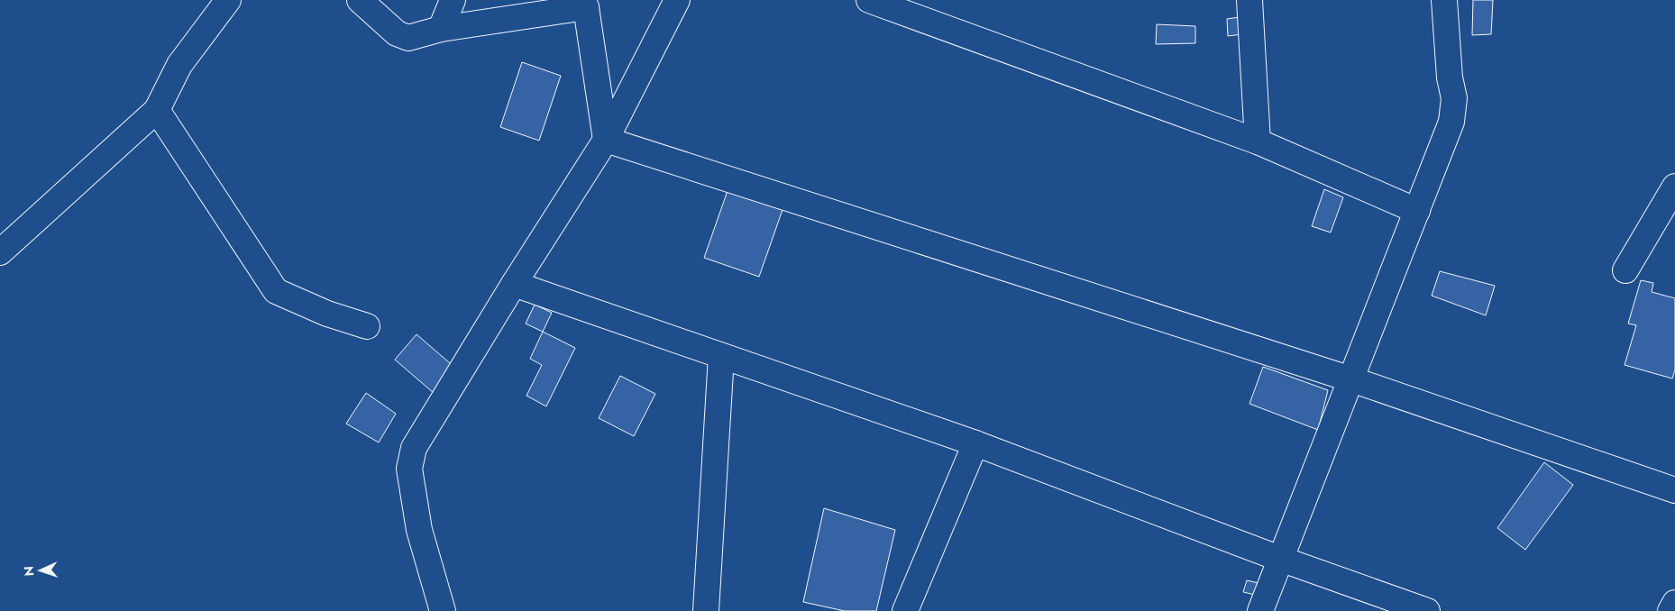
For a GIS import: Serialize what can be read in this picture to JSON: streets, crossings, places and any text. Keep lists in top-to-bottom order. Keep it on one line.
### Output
{"north":"left"}
